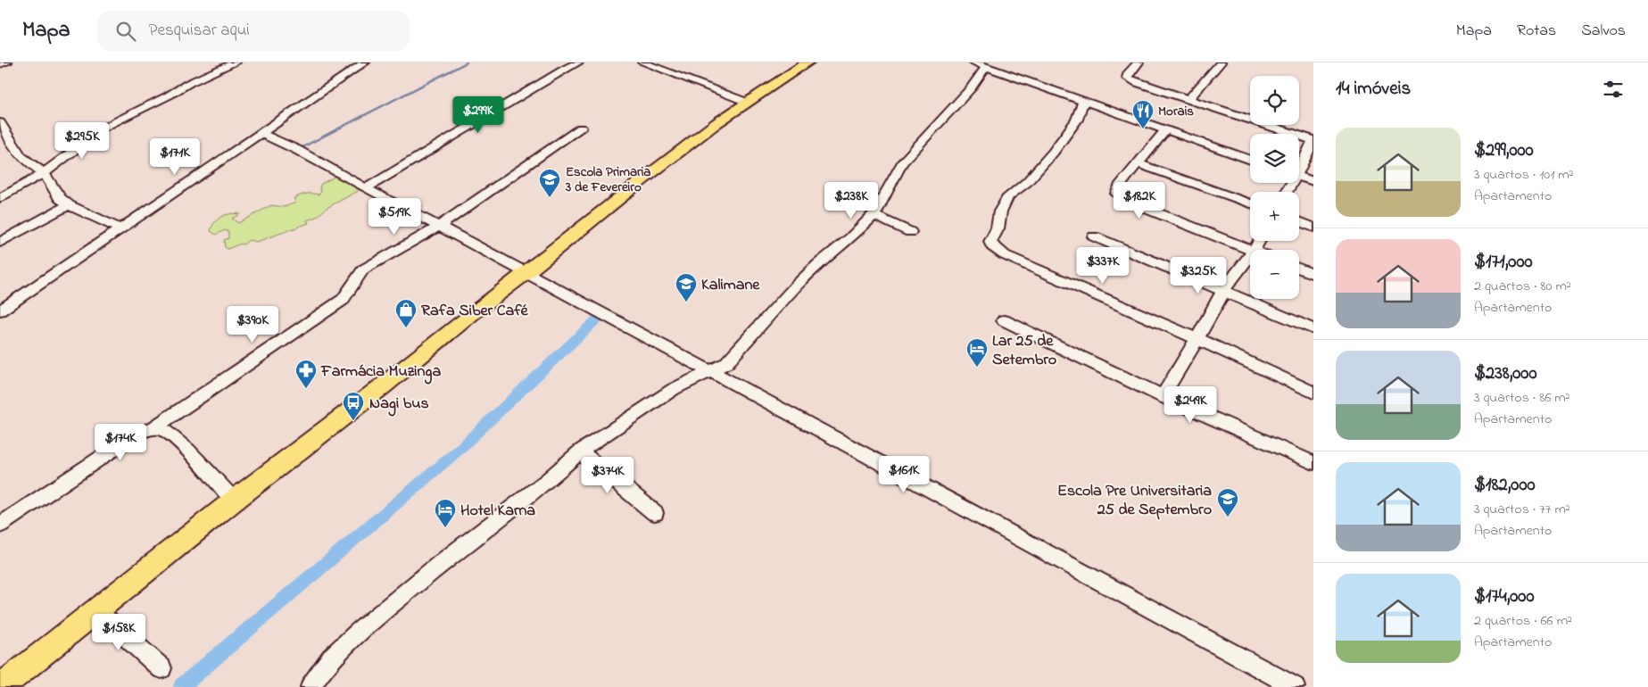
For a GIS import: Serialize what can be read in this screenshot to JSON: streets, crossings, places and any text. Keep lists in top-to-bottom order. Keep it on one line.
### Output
{"places":{"restaurant":["Morais"],"school or university":["Escola Primaria 3 de Fevereiro","Kalimane","Escola Pre Universitaria 25 de Septembro"],"shop":["Rafa Siber Café"],"hotel":["Lar 25 de Setembro","Hotel Karna"],"pharmacy":["Farmácia Muzinga"],"bus stop":["Nagi bus"]},"page":{"header":"Mapa","search":"Pesquisar aqui","nav":["Mapa","Rotas","Salvos"],"heading":"14 imóveis","map_buttons":["+","−"],"price":["$299K","$295K","$171K","$238K","$182K","$519K","$337K","$325K","$390K","$249K","$174K","$161K","$374K","$158K"],"list":[{"name":"$299,000","note":"3 quartos · 101 m² · Apartamento"},{"name":"$171,000","note":"2 quartos · 80 m² · Apartamento"},{"name":"$238,000","note":"3 quartos · 86 m² · Apartamento"},{"name":"$182,000","note":"3 quartos · 77 m² · Apartamento"},{"name":"$174,000","note":"2 quartos · 66 m² · Apartamento"}]}}
